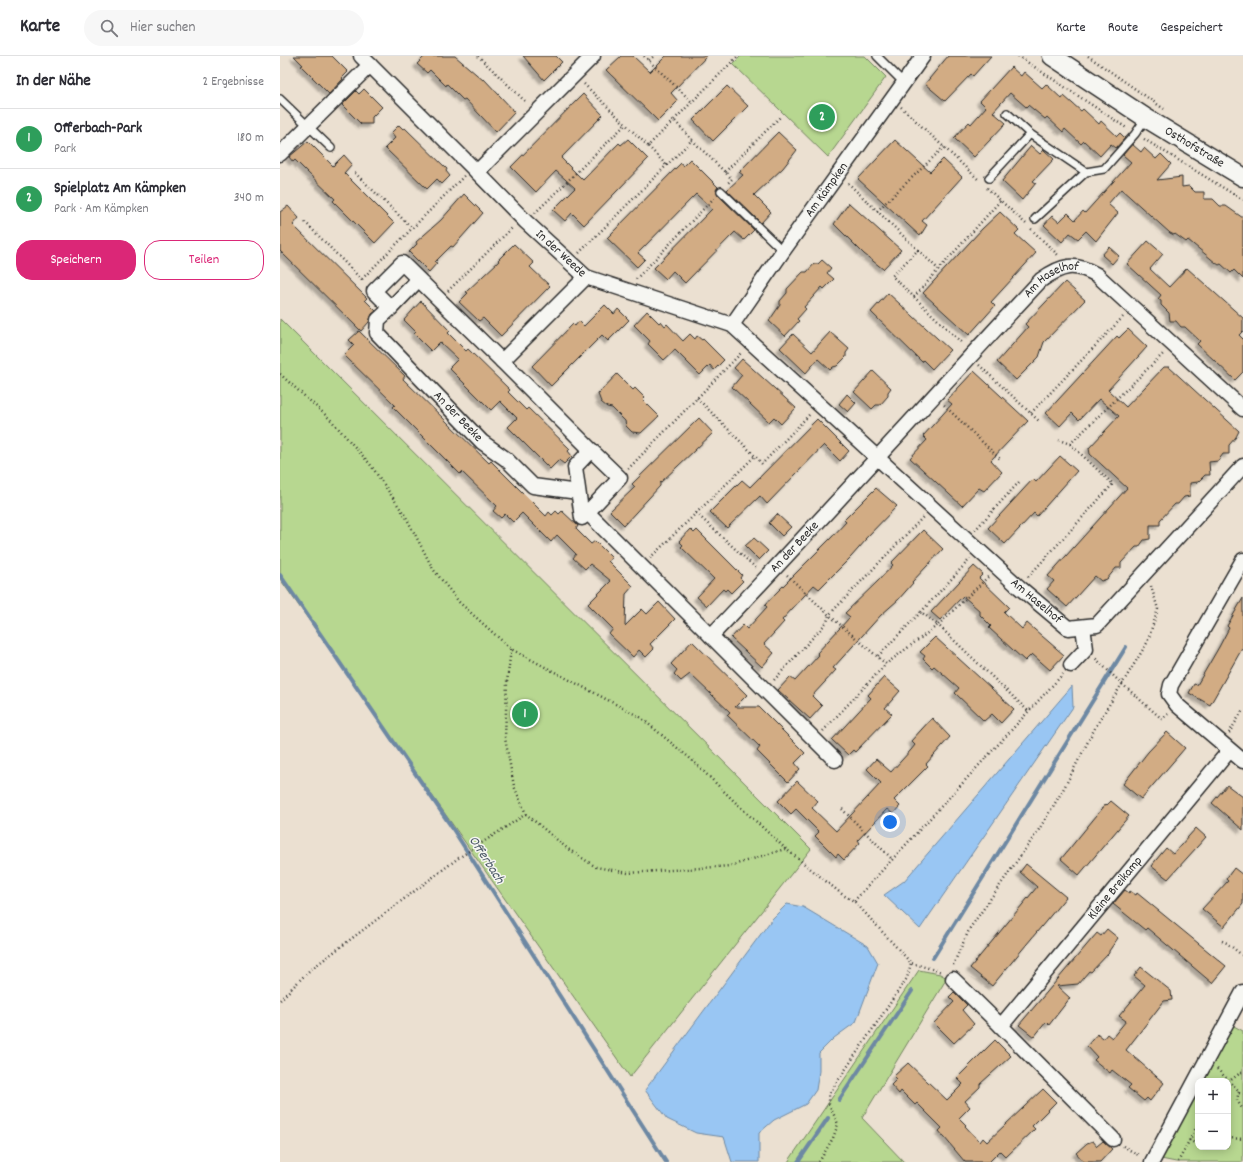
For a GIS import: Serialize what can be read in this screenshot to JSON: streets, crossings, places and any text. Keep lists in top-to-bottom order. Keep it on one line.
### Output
{"streets":{"street":["Osthofstraße","Am Kämpken","In der Weede","Am Haselhof","An der Beeke","Kleine Breikamp"]},"crossings":[["Am Kämpken","In der Weede"],["Am Kämpken","Am Haselhof"],["In der Weede","Am Haselhof"],["Am Haselhof","An der Beeke"]],"water":["Offerbach"],"page":{"header":"Karte","search":"Hier suchen","nav":["Karte","Route","Gespeichert"],"heading":["In der Nähe","2 Ergebnisse"],"pins":["2","1"],"list":[{"mark":"1","name":"Offerbach-Park","note":"Park","value":"180 m"},{"mark":"2","name":"Spielplatz Am Kämpken","note":"Park · Am Kämpken","value":"340 m"}],"buttons":["Speichern","Teilen"],"map_buttons":["+","−"]}}
